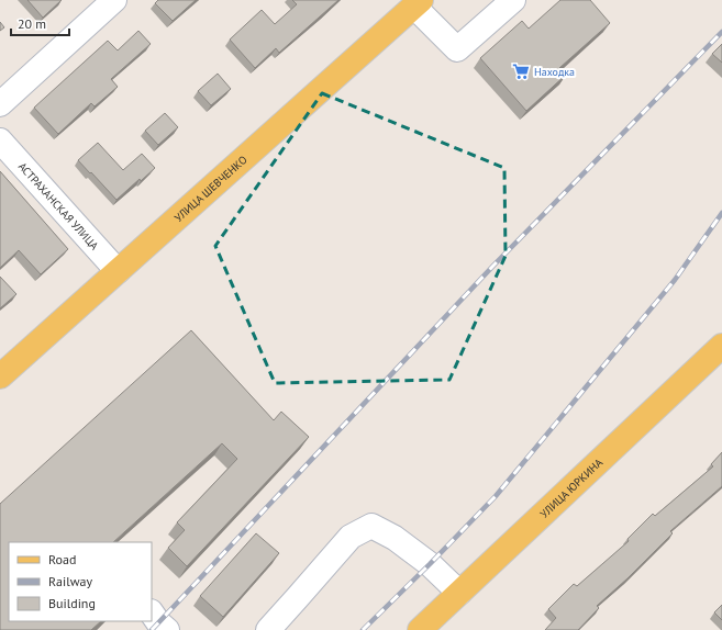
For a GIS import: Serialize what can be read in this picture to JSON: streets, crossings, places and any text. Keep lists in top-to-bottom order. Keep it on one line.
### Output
{"streets":{"main road":["УЛИЦА ШЕВЧЕНКО","УЛИЦА ЮРКИНА"],"street":["АСТРАХАНСКАЯ УЛИЦА"]},"crossings":[["УЛИЦА ШЕВЧЕНКО","АСТРАХАНСКАЯ УЛИЦА"]],"places":{"supermarket":["Находка"]},"legend":["Road","Railway","Building"],"scale_bar":"20 m"}
